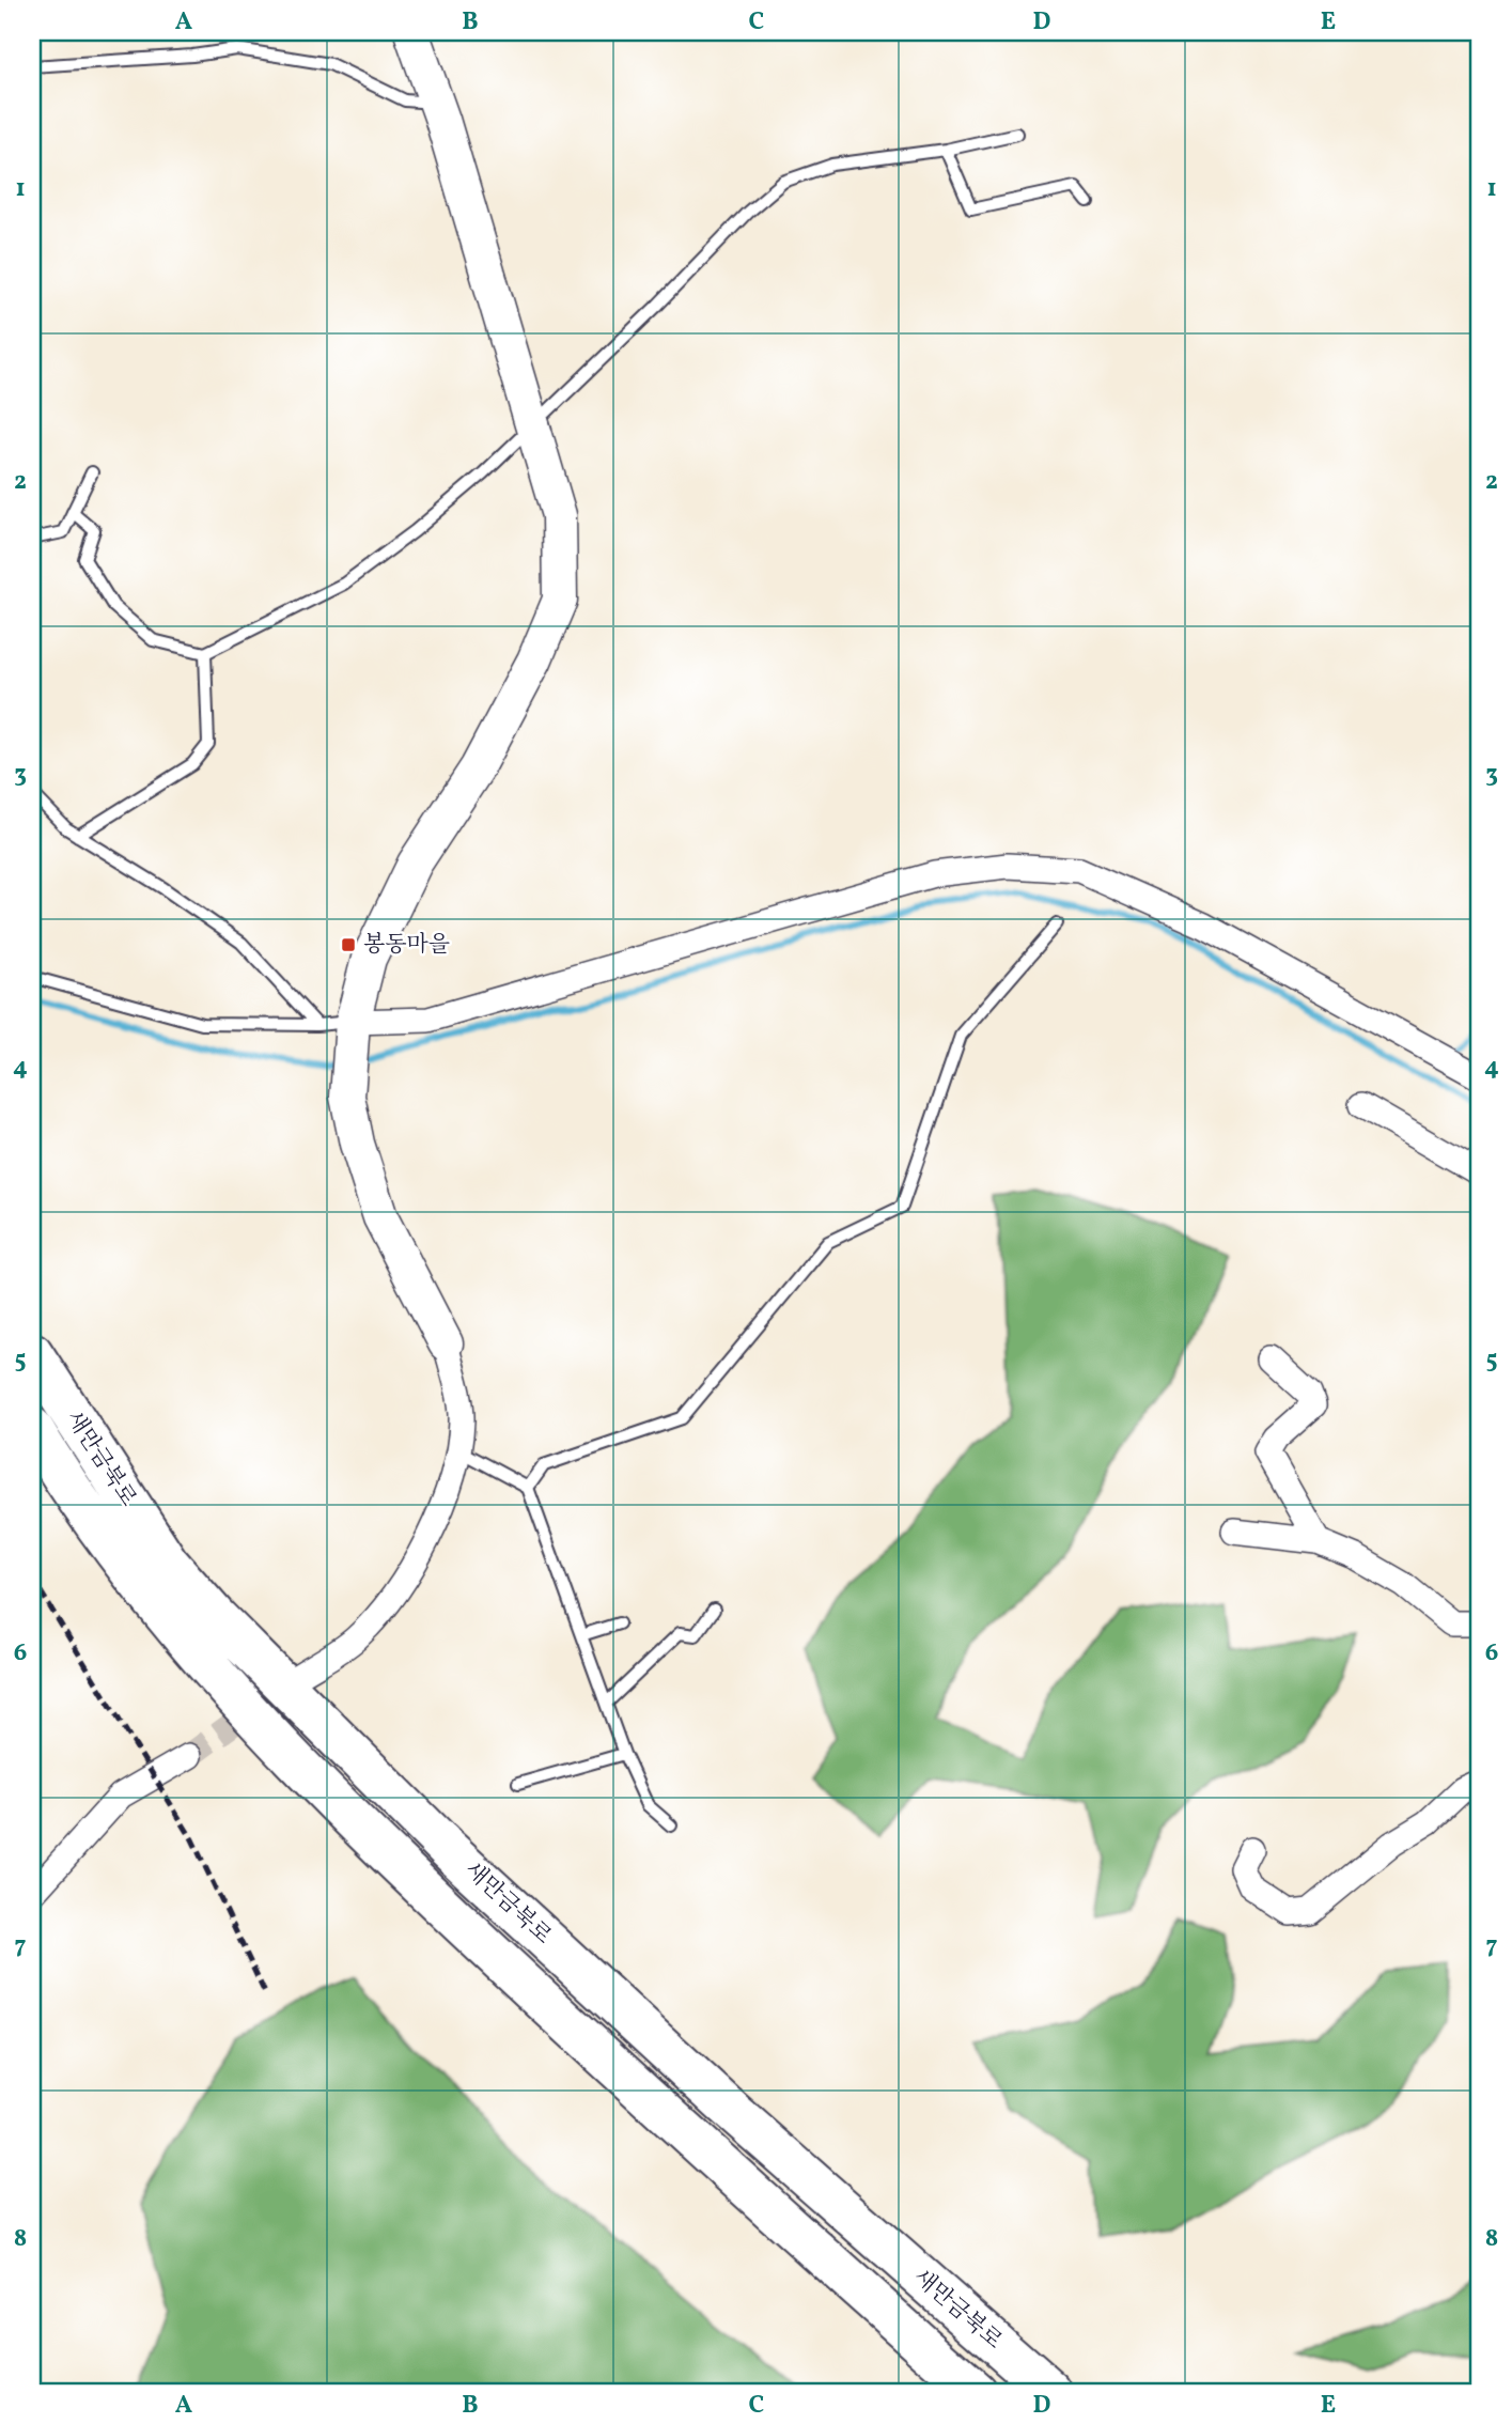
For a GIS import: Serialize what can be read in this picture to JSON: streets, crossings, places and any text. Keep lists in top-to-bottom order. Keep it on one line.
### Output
{"streets":{"highway":["새만금북로"]},"places":{"transit":["봉동마을"]},"grid":{"columns":["A","B","C","D","E"],"rows":["1","2","3","4","5","6","7","8"]}}
